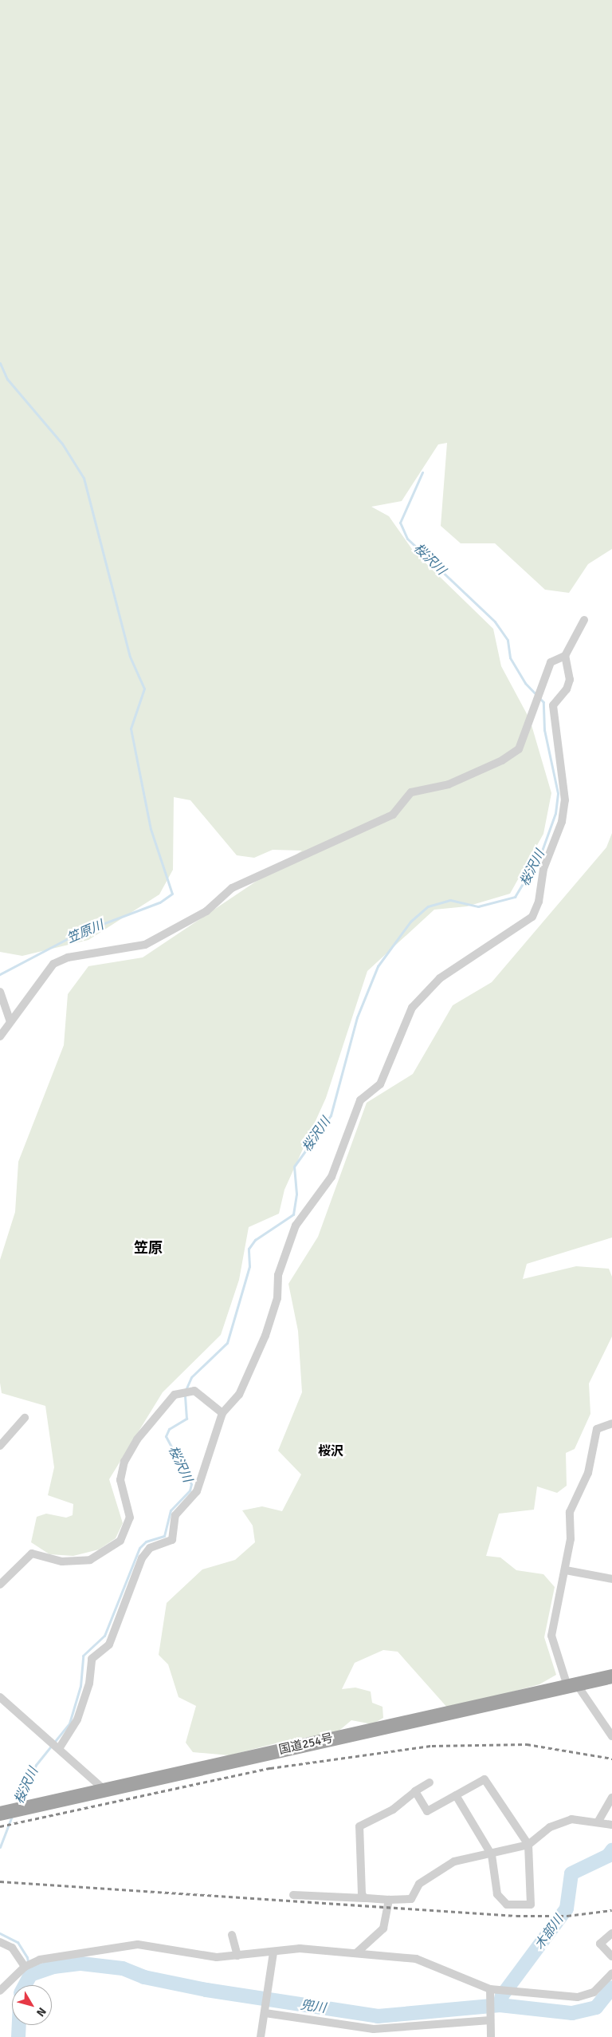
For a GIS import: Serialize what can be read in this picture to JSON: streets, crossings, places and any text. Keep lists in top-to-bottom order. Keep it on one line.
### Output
{"streets":{"highway":["国道254号"]},"districts":["笠原","桜沢"],"water":["桜沢川","笠原川","木部川","兜川"],"north":"bottom right"}
